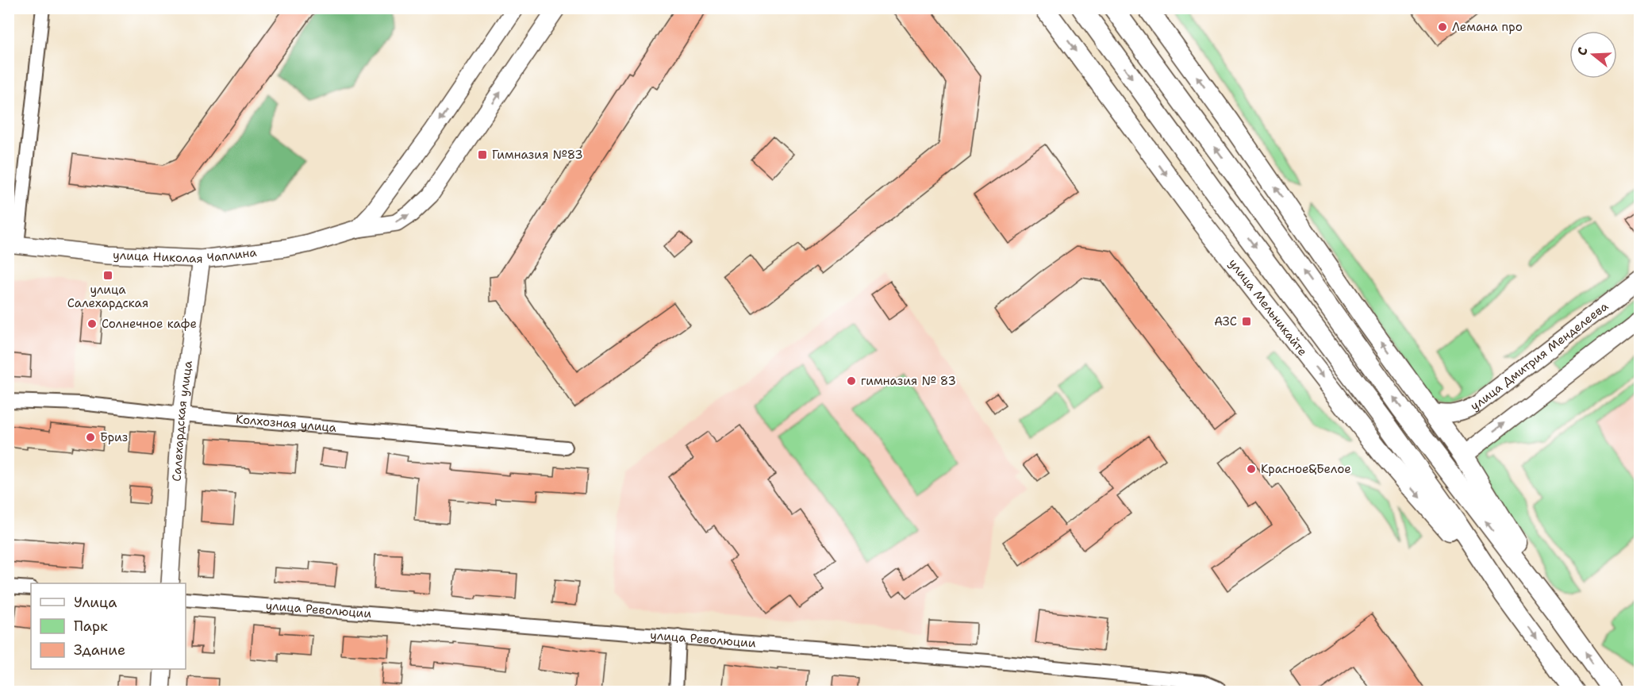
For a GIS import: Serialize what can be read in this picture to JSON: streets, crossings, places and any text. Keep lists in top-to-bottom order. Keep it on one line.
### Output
{"streets":{"main road":["улица Мельникайте"],"street":["улица Николая Чаплина","улица Дмитрия Менделеева","Салехардская улица","Колхозная улица","улица Революции"]},"crossings":[["улица Николая Чаплина","Салехардская улица"],["Салехардская улица","Колхозная улица"]],"places":{"other":["Лемана про","Солнечное кафе","гимназия № 83","Бриз","Красное&Белое"],"transit":["Гимназия №83","улица Салехардская","АЗС"]},"legend":["Улица","Парк","Здание"],"north":"left"}
